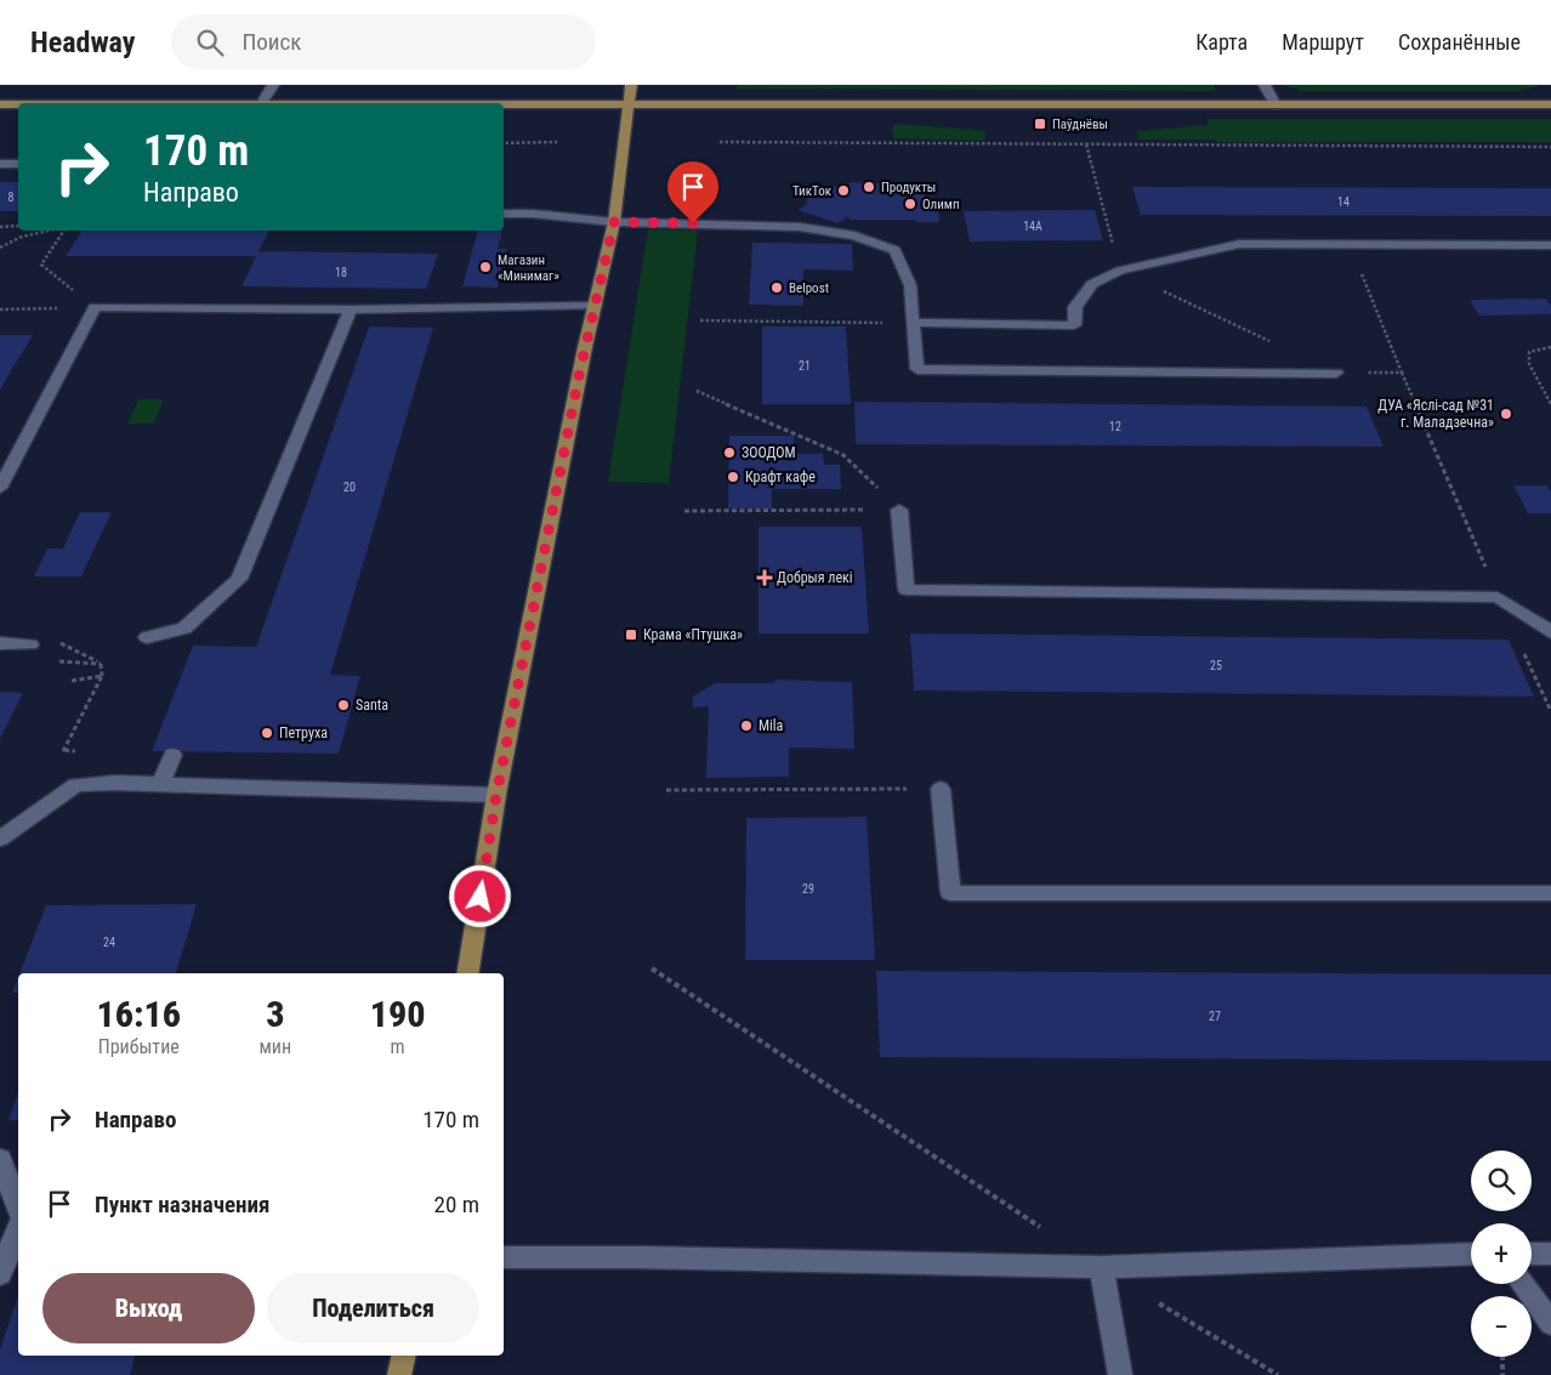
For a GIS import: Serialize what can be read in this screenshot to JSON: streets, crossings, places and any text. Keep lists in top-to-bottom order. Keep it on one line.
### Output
{"places":{"transit":["Паўднёвы","Крама «Птушка»"],"other":["Продукты","ТикТок","Олимп","Магазин «Минимаг»","Belpost","ДУА «Яслі-сад №31 г. Маладзечна»","ЗООДОМ","Крафт кафе","Santa","Mila","Петруха"],"health":["Добрыя лекі"]},"house_numbers":["8","14","14А","18","21","12","20","25","29","24","27"],"page":{"header":"Headway","search":"Поиск","nav":["Карта","Маршрут","Сохранённые"],"turn":["170 m","Направо"],"eta":["16:16","Прибытие","3","мин","190","m"],"list":[{"name":"Направо","value":"170 m"},{"name":"Пункт назначения","value":"20 m"}],"map_buttons":["+","−"],"buttons":["Выход","Поделиться"]}}
